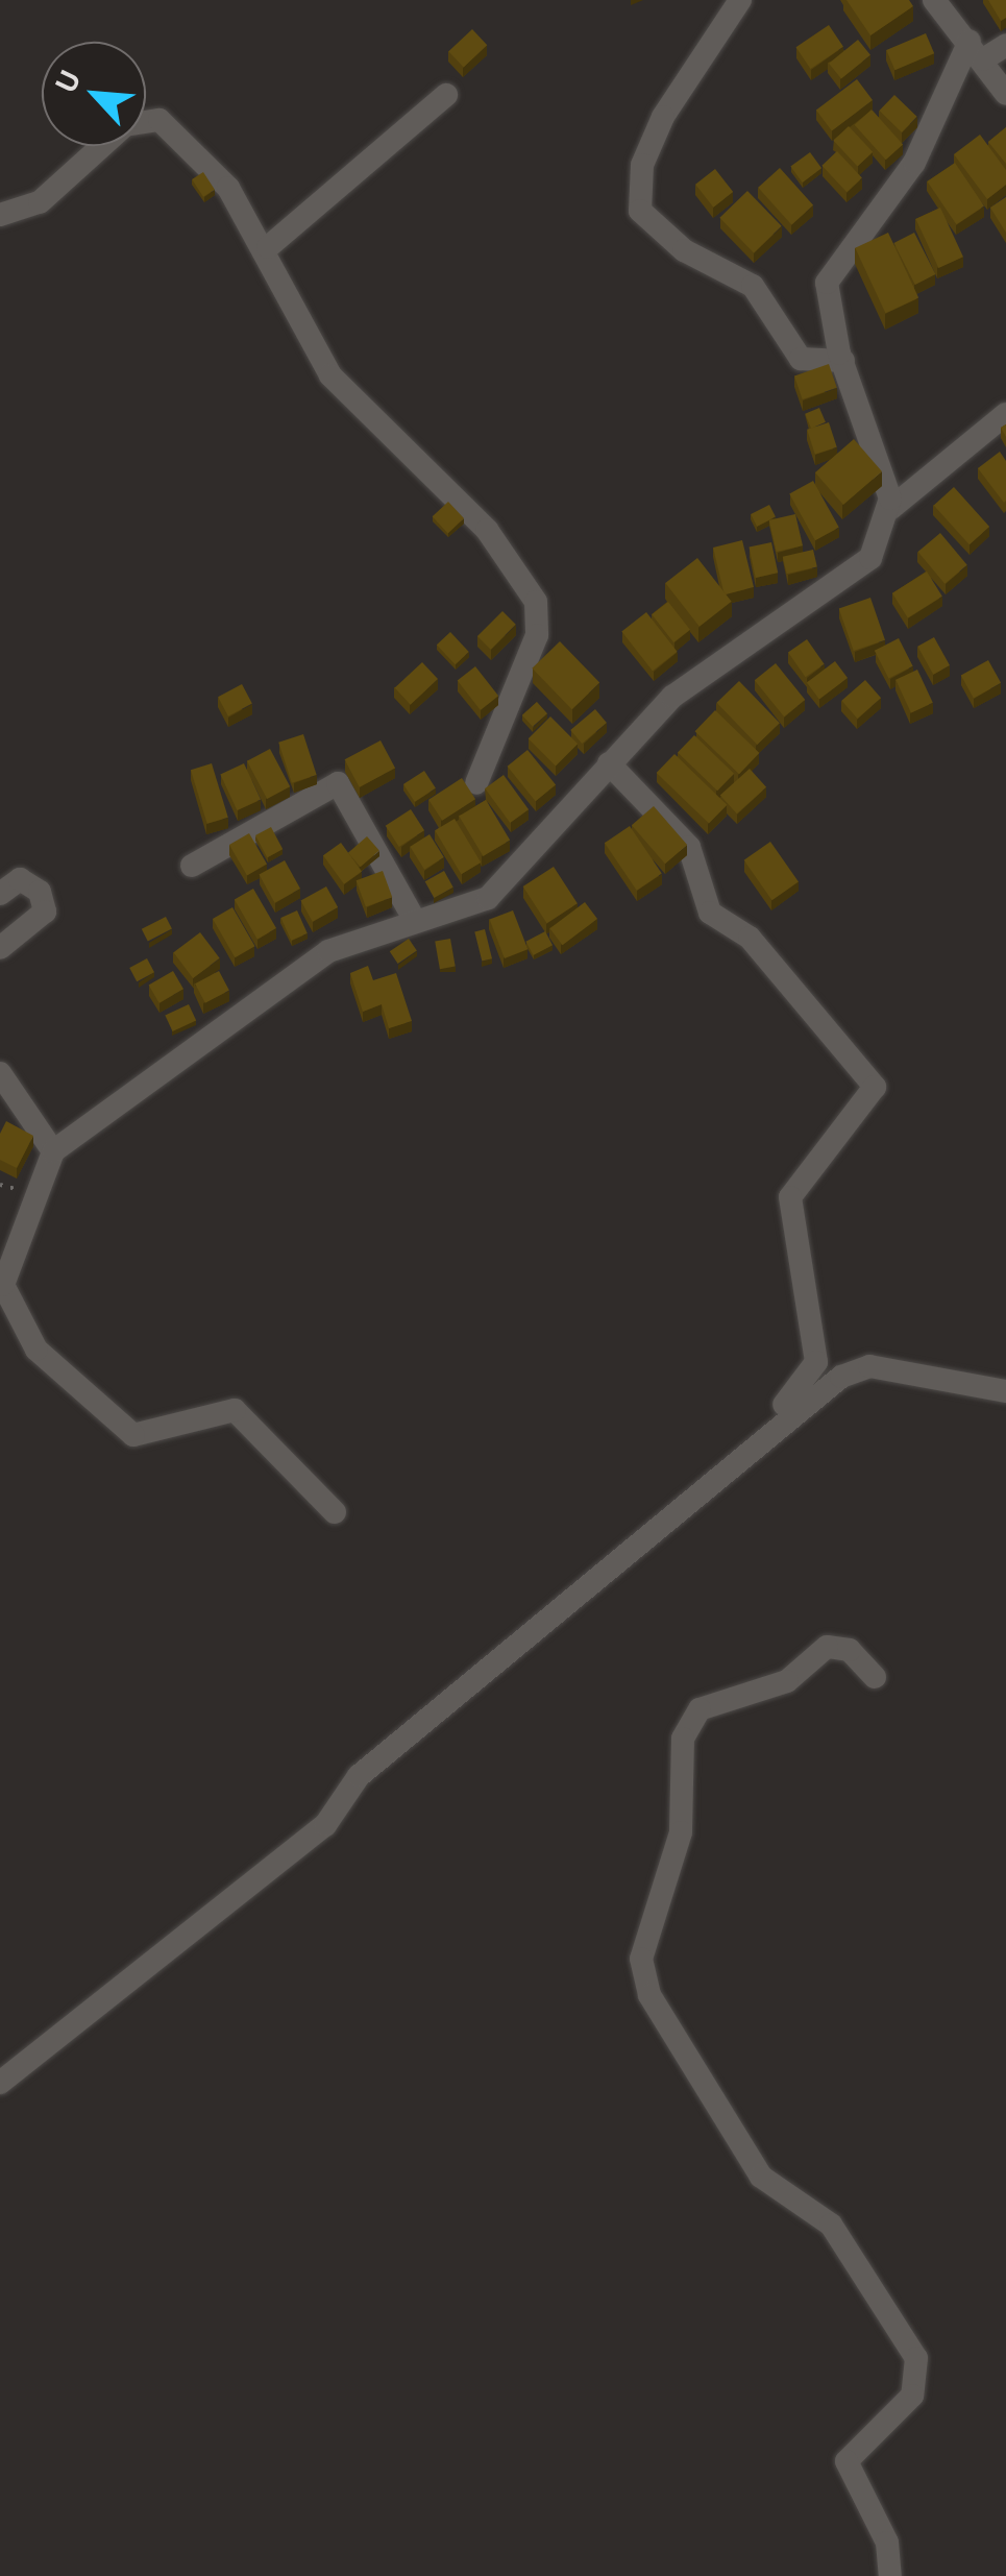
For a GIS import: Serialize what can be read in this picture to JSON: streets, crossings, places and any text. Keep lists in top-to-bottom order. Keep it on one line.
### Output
{"north":"top left"}
